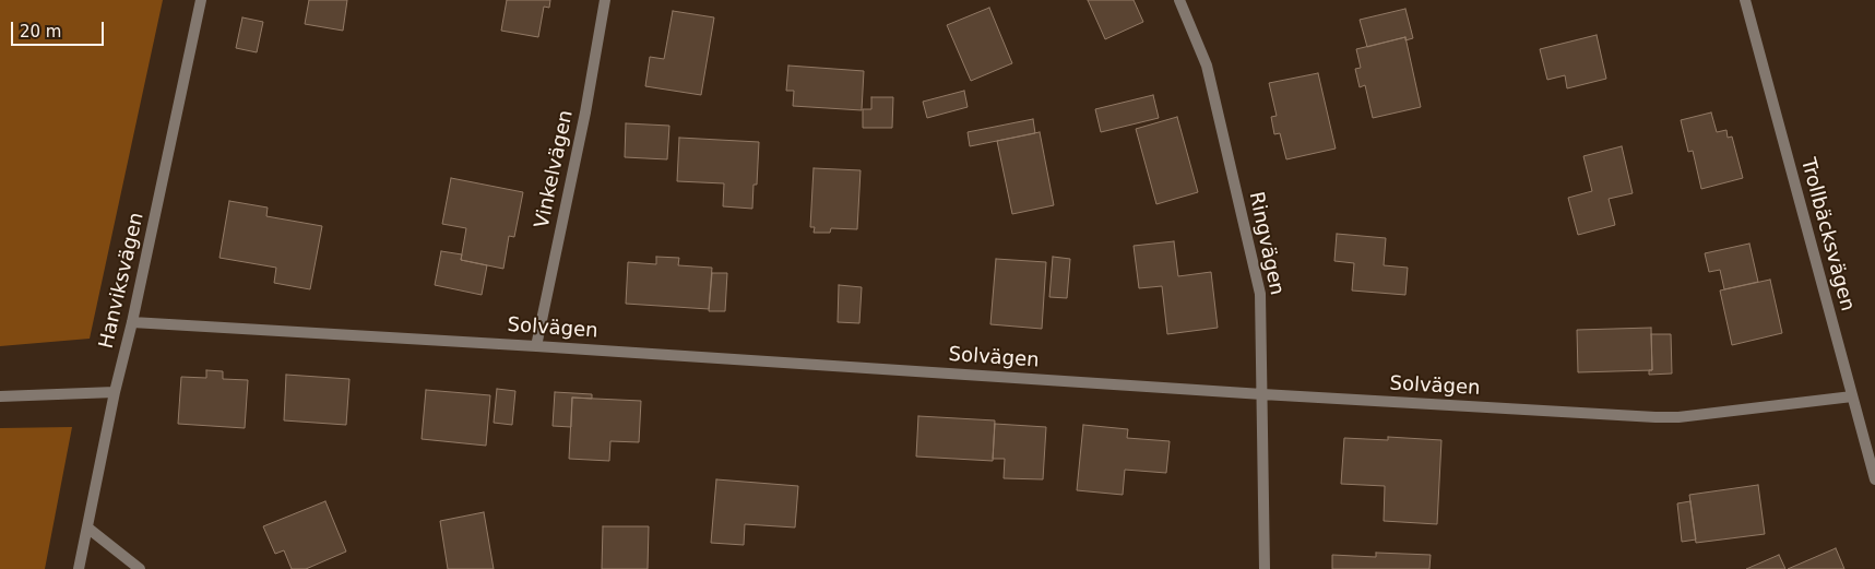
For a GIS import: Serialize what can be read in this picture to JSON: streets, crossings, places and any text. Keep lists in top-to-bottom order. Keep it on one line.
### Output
{"streets":{"street":["Vinkelvägen","Trollbäcksvägen","Ringvägen","Hanviksvägen","Solvägen"]},"crossings":[["Vinkelvägen","Solvägen"],["Trollbäcksvägen","Solvägen"],["Ringvägen","Solvägen"],["Hanviksvägen","Solvägen"]],"scale_bar":"20 m"}
